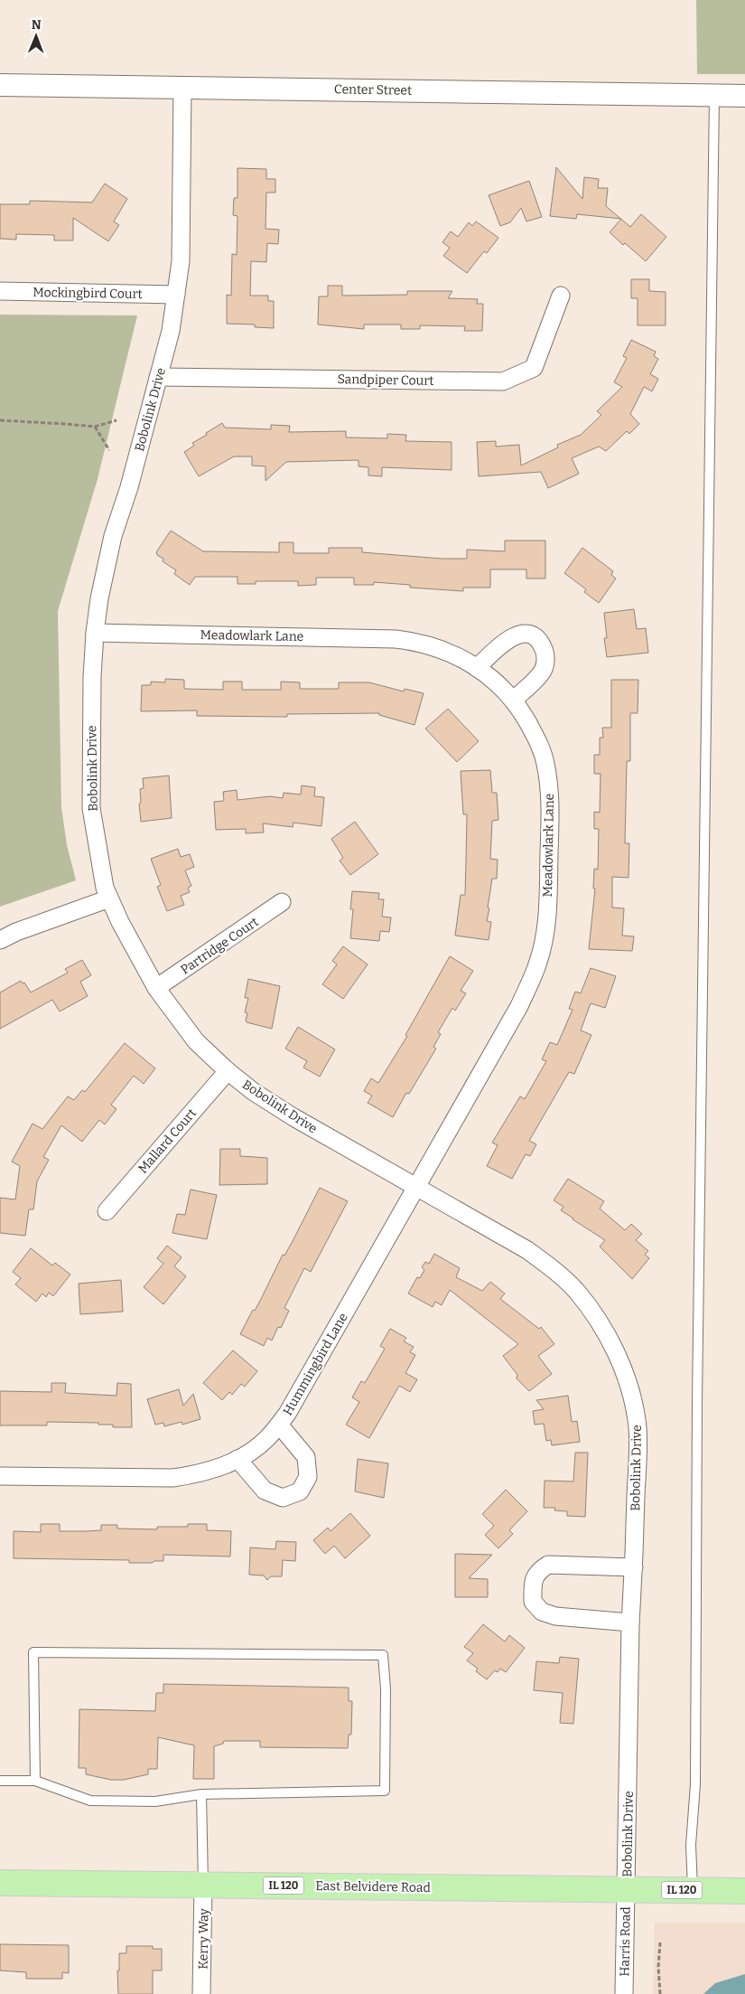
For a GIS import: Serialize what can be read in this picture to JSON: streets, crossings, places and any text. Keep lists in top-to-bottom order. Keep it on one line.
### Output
{"streets":{"main road":["IL 120","East Belvidere Road"],"street":["Center Street","Mockingbird Court","Sandpiper Court","Bobolink Drive","Meadowlark Lane","Partridge Court","Mallard Court","Hummingbird Lane","Kerry Way","Harris Road"]},"crossings":[["Center Street","Bobolink Drive"],["Mockingbird Court","Bobolink Drive"],["Sandpiper Court","Bobolink Drive"],["Bobolink Drive","Meadowlark Lane"],["Bobolink Drive","Partridge Court"],["Bobolink Drive","Mallard Court"],["Bobolink Drive","Hummingbird Lane"],["Bobolink Drive","East Belvidere Road"],["Bobolink Drive","Harris Road"],["Meadowlark Lane","Hummingbird Lane"],["East Belvidere Road","Kerry Way"],["East Belvidere Road","Harris Road"]],"north":"top"}
